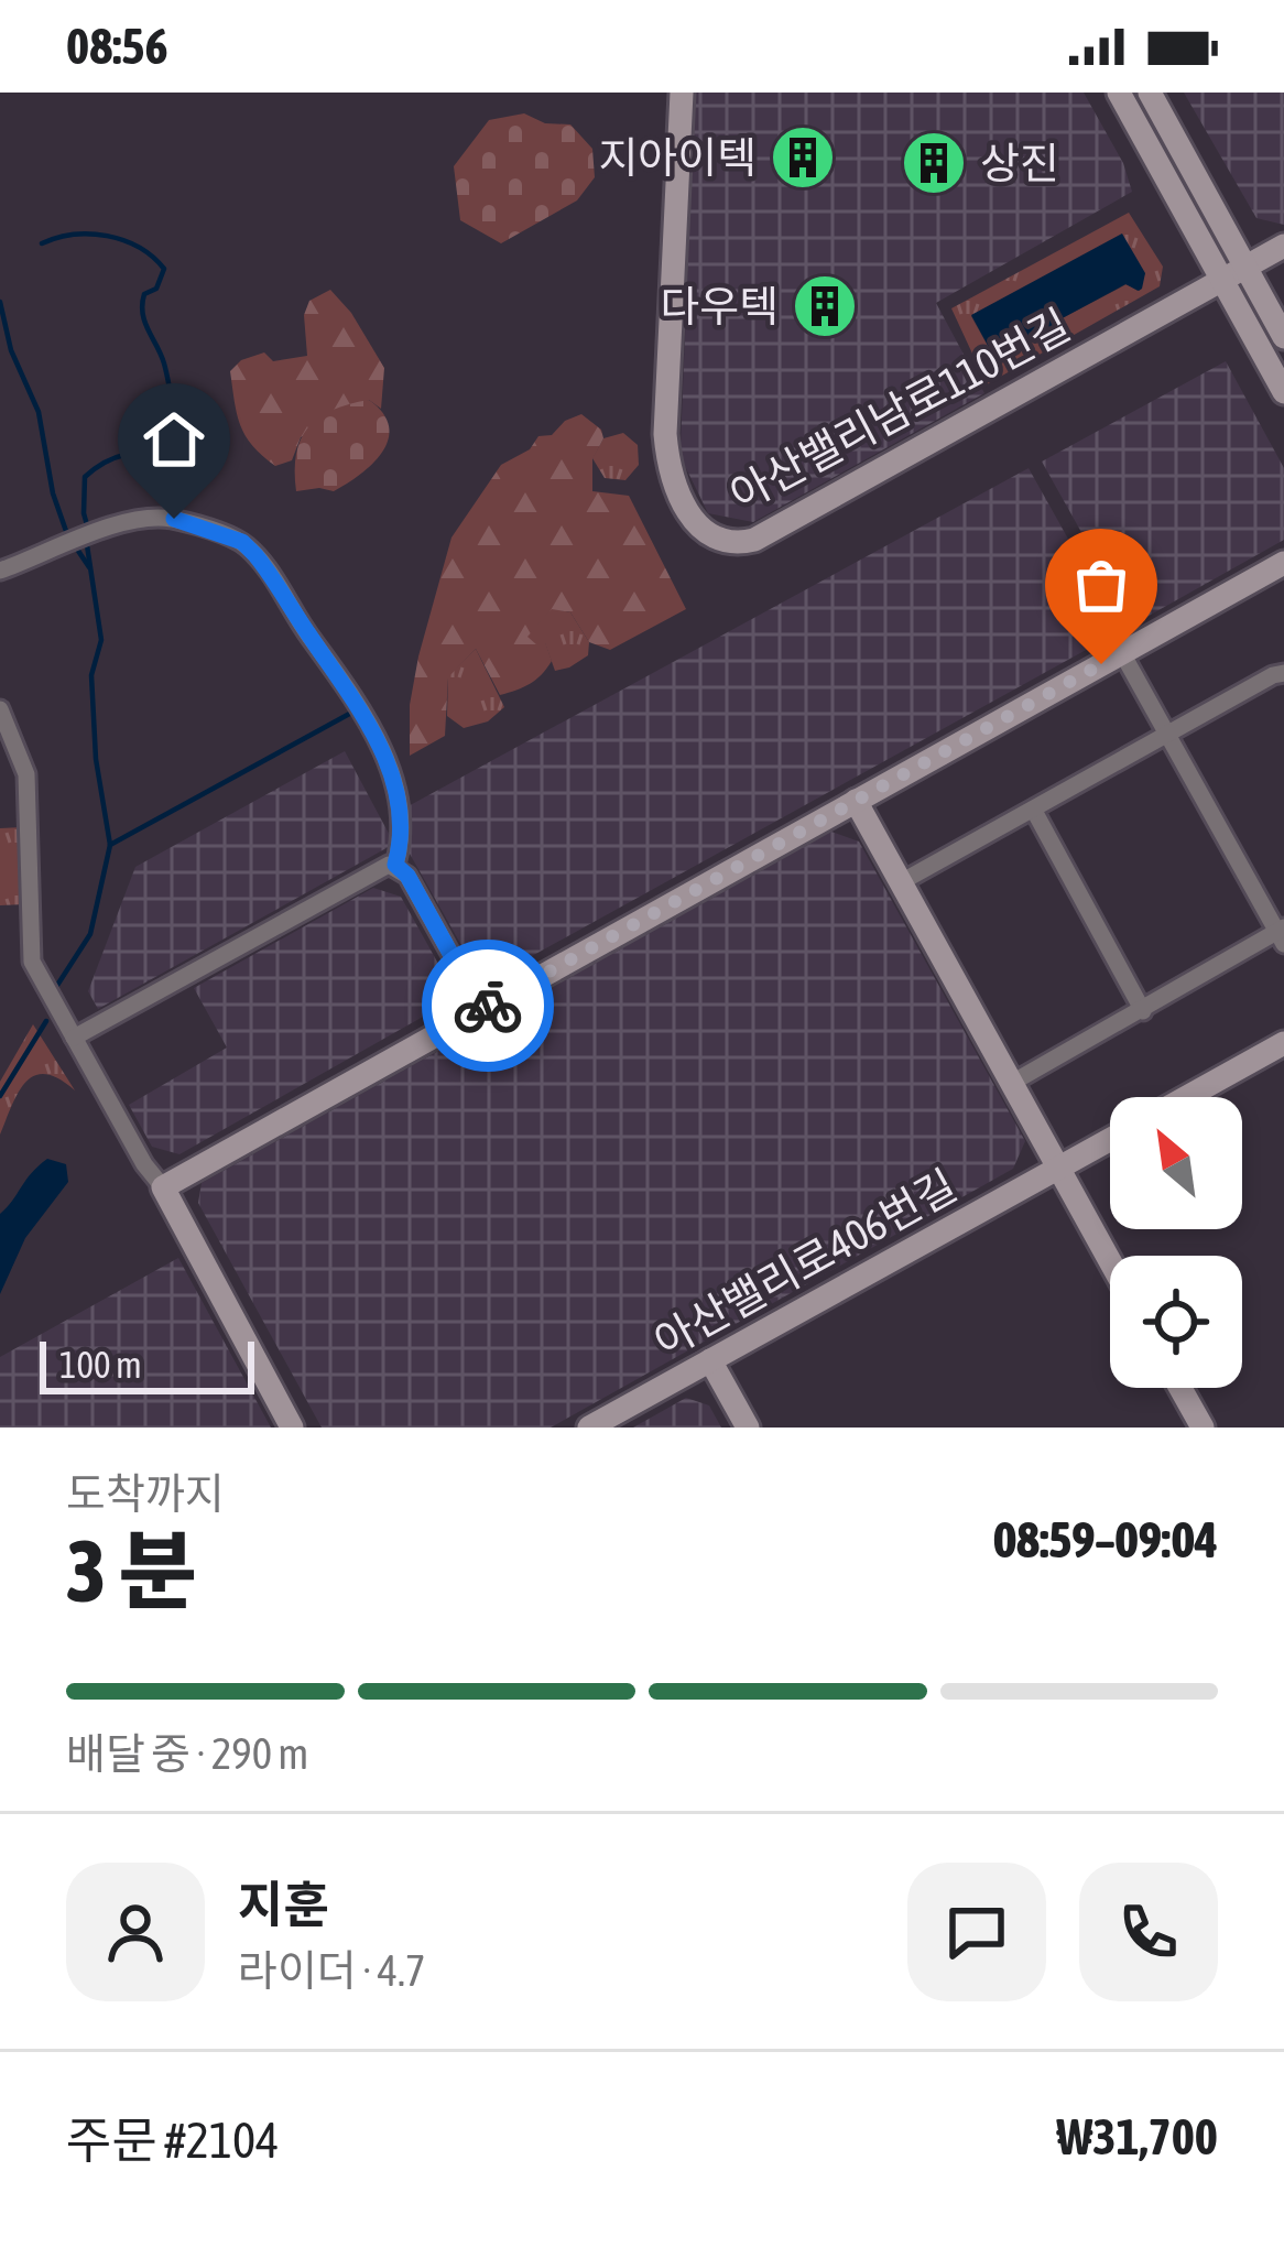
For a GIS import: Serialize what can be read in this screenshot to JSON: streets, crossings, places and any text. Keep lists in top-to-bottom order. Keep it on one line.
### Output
{"streets":{"street":["아산밸리남로110번길","아산밸리로406번길"]},"places":{"building":["지아이텍","상진","다우텍"]},"scale_bar":"100 m","north":"top left","page":{"status":"08:56","scale":"100 m","heading":["3 분","도착까지","08:59–09:04"],"panel":["지훈","라이더 · 4.7","주문 #2104","₩31,700"],"bar":"배달 중 · 290 m"}}
